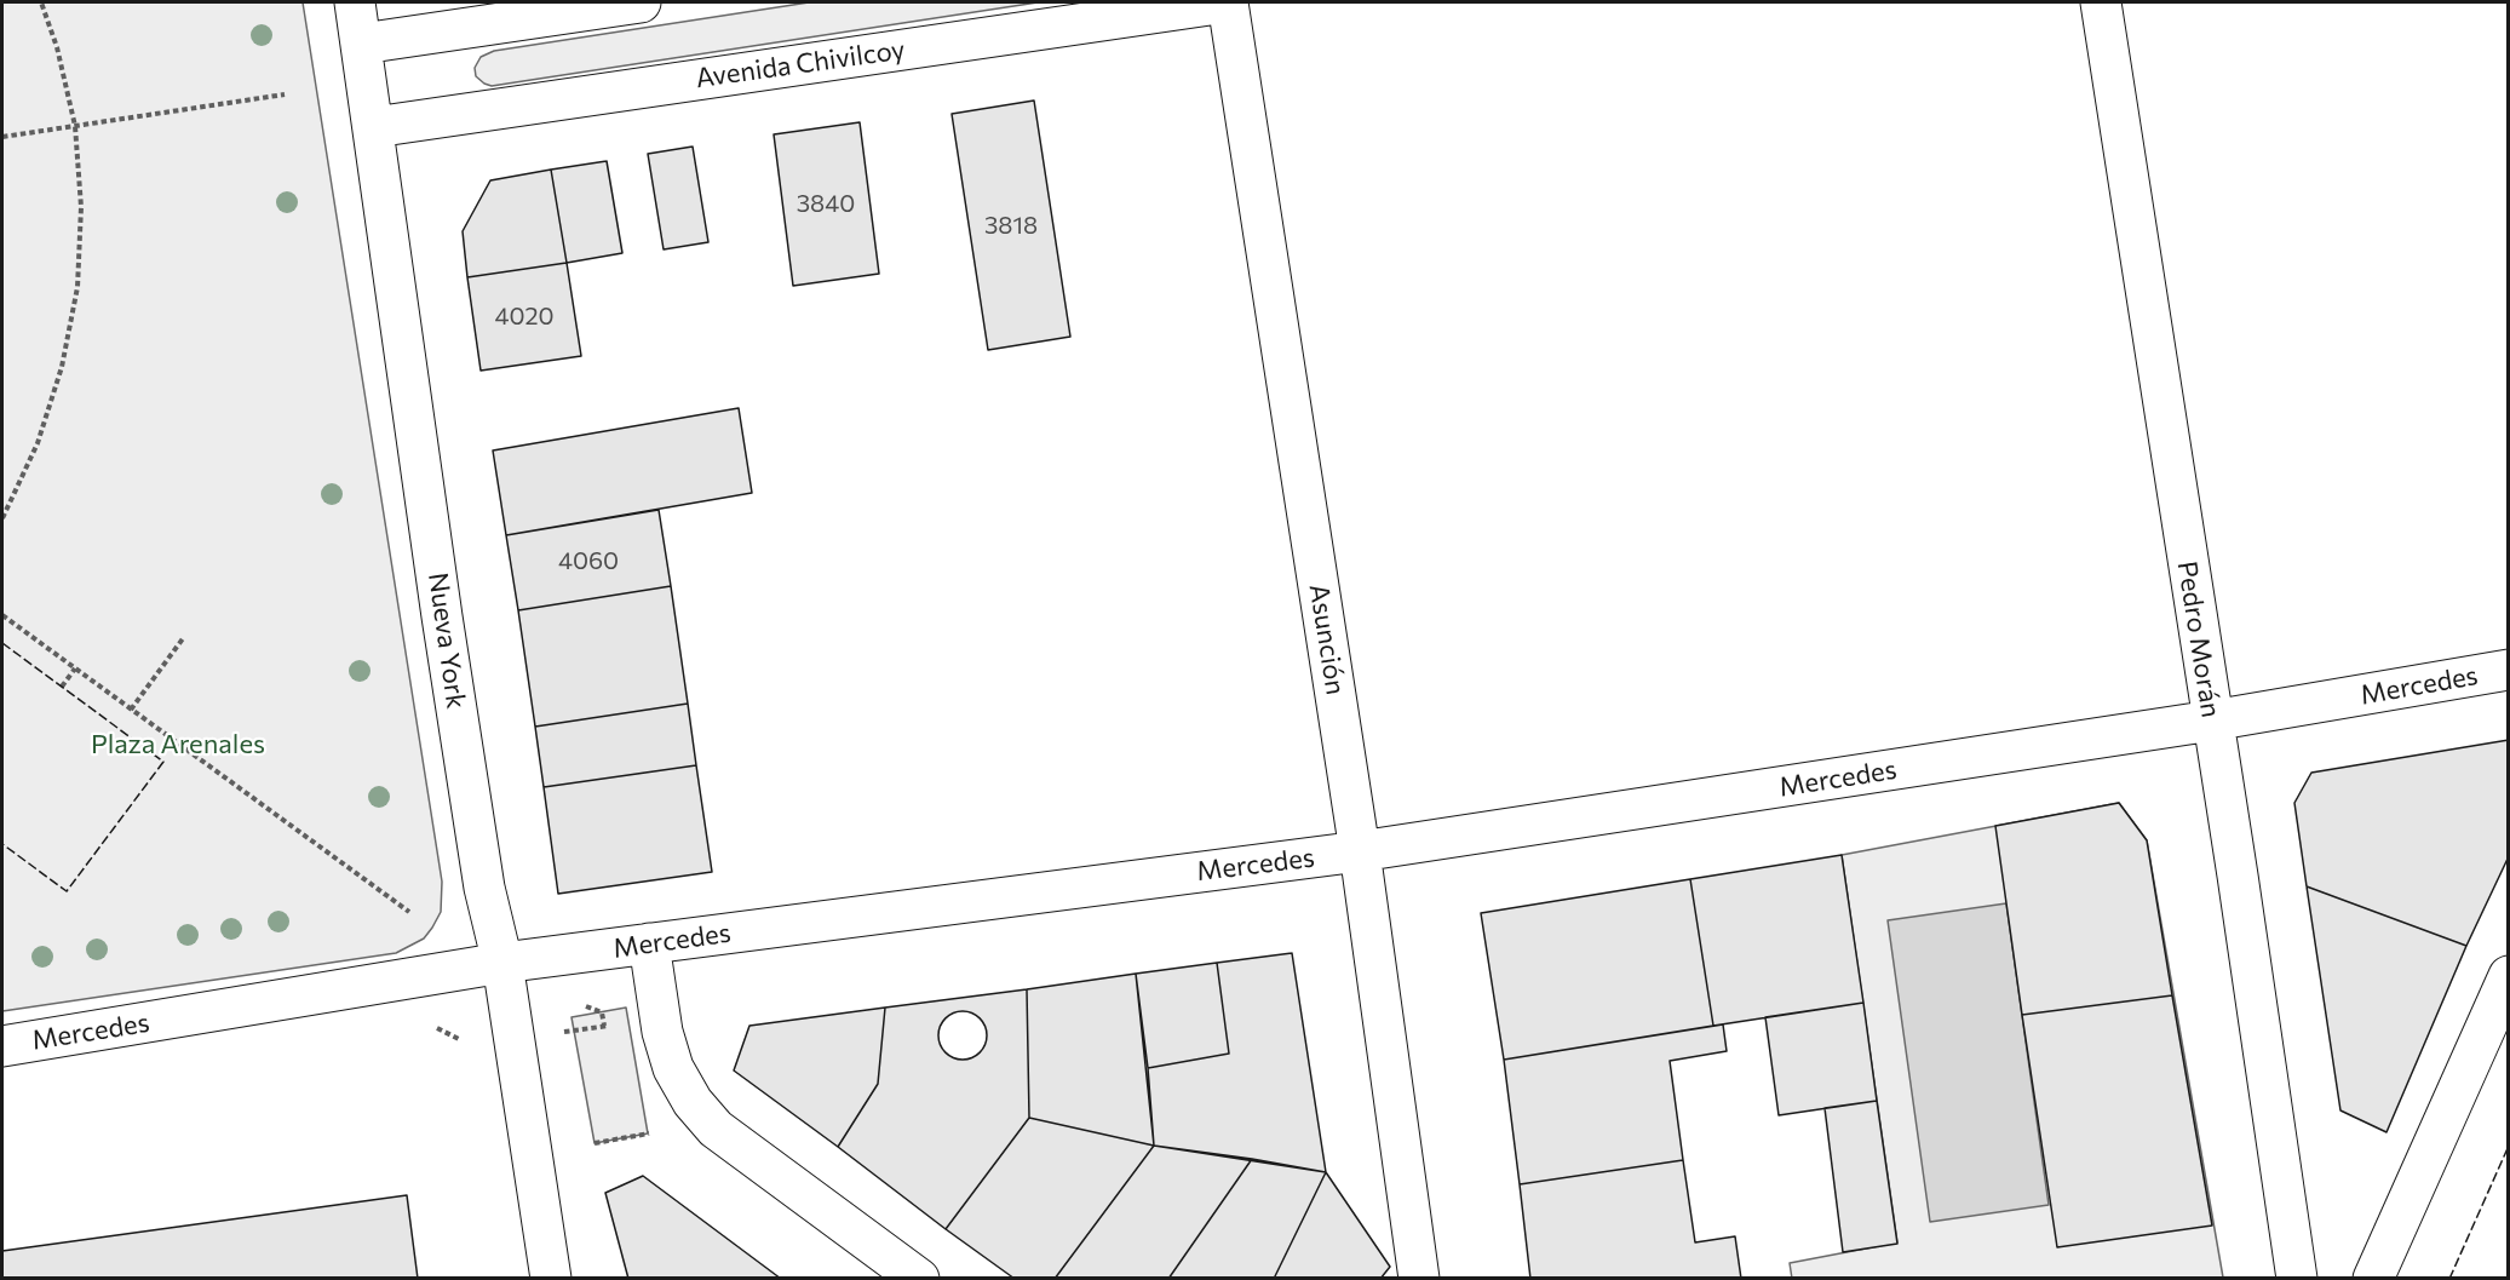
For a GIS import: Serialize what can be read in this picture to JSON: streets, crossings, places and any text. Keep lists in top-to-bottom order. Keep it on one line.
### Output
{"streets":{"street":["Avenida Chivilcoy","Asunción","Pedro Morán","Nueva York","Mercedes"]},"crossings":[["Avenida Chivilcoy","Asunción"],["Avenida Chivilcoy","Nueva York"],["Asunción","Mercedes"],["Pedro Morán","Mercedes"],["Nueva York","Mercedes"]],"parks":["Plaza Arenales"],"house_numbers":["3840","3818","4020","4060"]}
